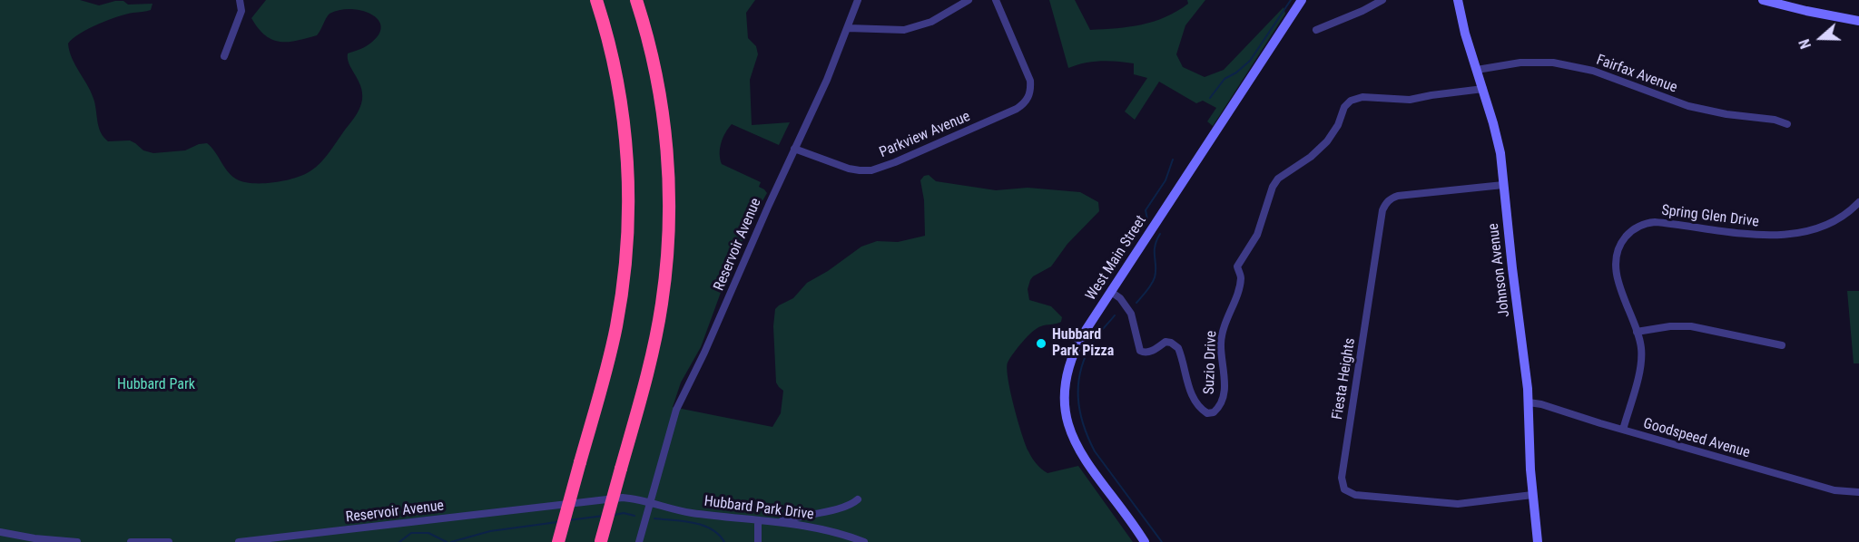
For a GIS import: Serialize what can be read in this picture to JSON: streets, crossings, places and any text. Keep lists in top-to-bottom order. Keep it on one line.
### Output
{"streets":{"street":["Fairfax Avenue","Parkview Avenue","Spring Glen Drive","Reservoir Avenue","West Main Street","Johnson Avenue","Suzio Drive","Fiesta Heights","Goodspeed Avenue","Hubbard Park Drive"]},"crossings":[["Fairfax Avenue","Johnson Avenue"],["Parkview Avenue","Reservoir Avenue"],["Spring Glen Drive","Goodspeed Avenue"],["Reservoir Avenue","Hubbard Park Drive"],["West Main Street","Suzio Drive"],["Johnson Avenue","Suzio Drive"],["Johnson Avenue","Fiesta Heights"],["Johnson Avenue","Goodspeed Avenue"]],"parks":["Hubbard Park"],"places":["Hubbard Park Pizza"],"north":"left"}
